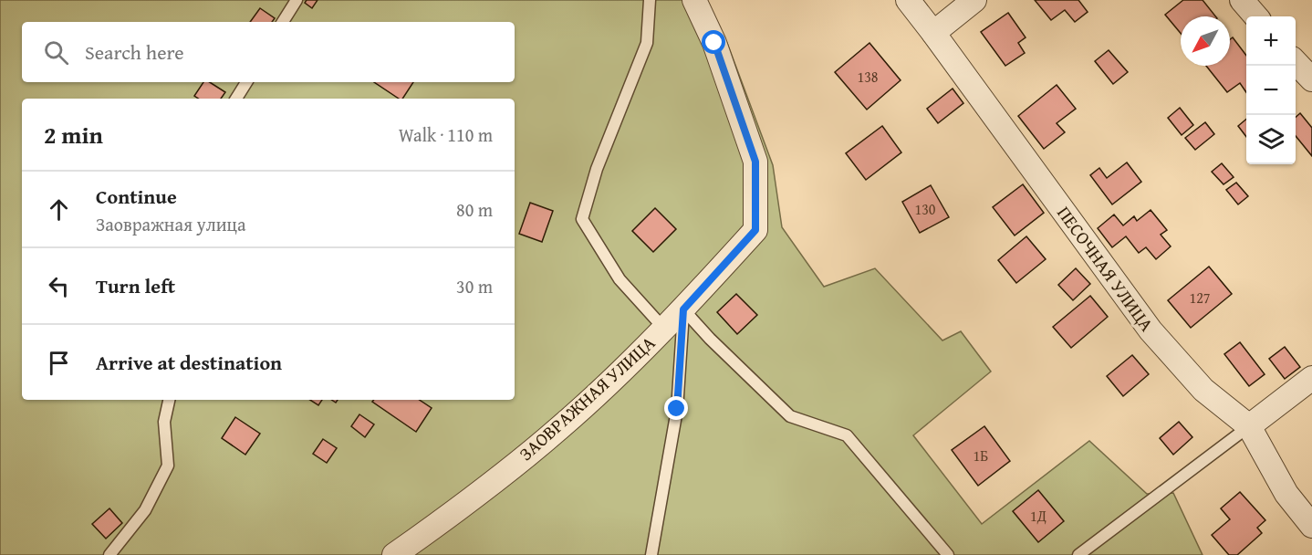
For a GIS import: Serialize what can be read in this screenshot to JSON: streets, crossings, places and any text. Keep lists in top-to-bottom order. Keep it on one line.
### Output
{"streets":{"street":["ПЕСОЧНАЯ УЛИЦА","ЗАОВРАЖНАЯ УЛИЦА"]},"house_numbers":["138","130","127","1Б","1Д"],"north":"bottom left","page":{"map_buttons":["+","−"],"search":"Search here","heading":["2 min","Walk · 110 m"],"list":[["Continue","Заовражная улица","80 m"],["Turn left","30 m"],"Arrive at destination"]}}
